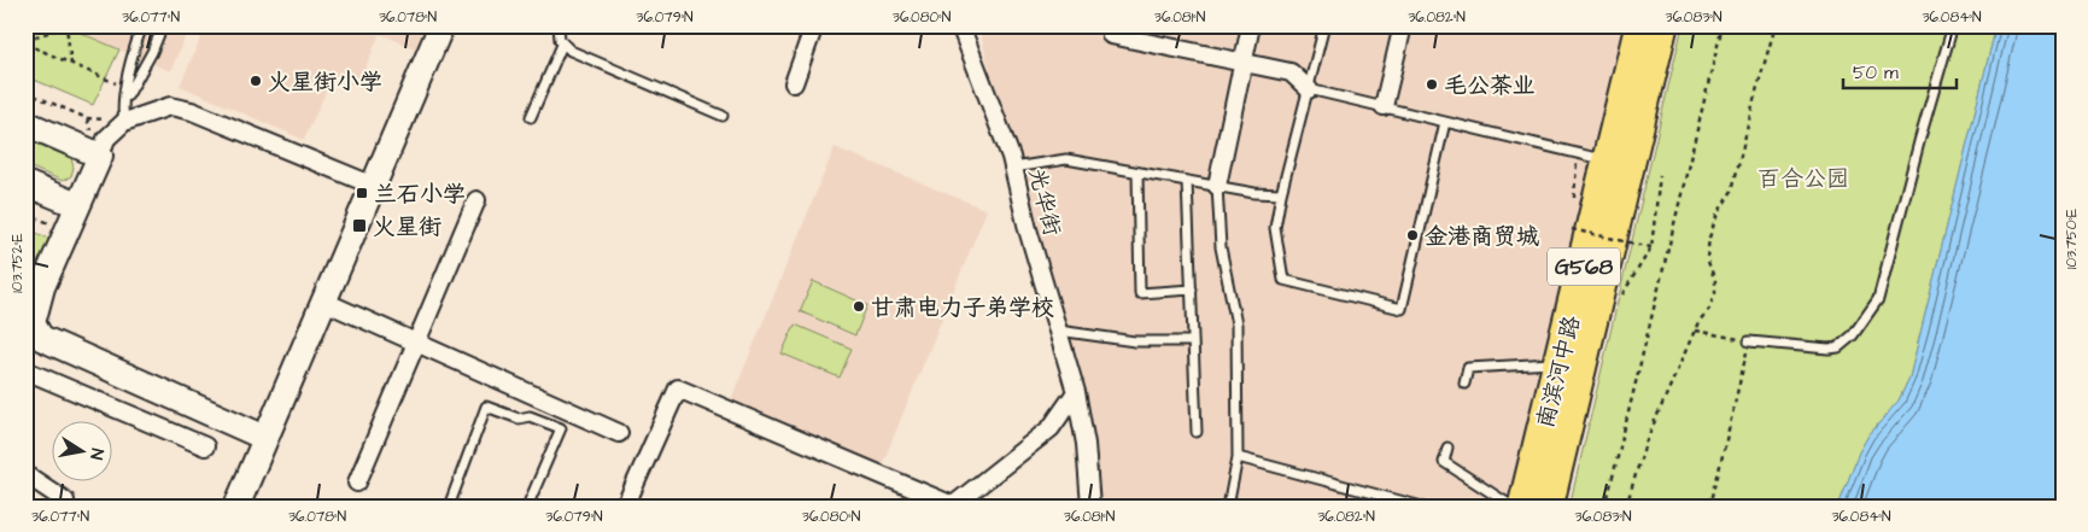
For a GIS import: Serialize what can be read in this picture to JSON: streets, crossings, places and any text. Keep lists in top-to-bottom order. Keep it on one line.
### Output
{"streets":{"highway":["G568","南滨河中路"],"street":["光华街"]},"parks":["百合公园"],"places":{"other":["火星街小学","毛公茶业","金港商贸城","甘肃电力子弟学校"],"transit":["兰石小学","火星街"]},"scale_bar":"50 m","north":"right","coordinates":["36.077°N","36.078°N","36.079°N","36.080°N","36.081°N","36.082°N","36.083°N","36.084°N","103.750°E","103.752°E"]}
